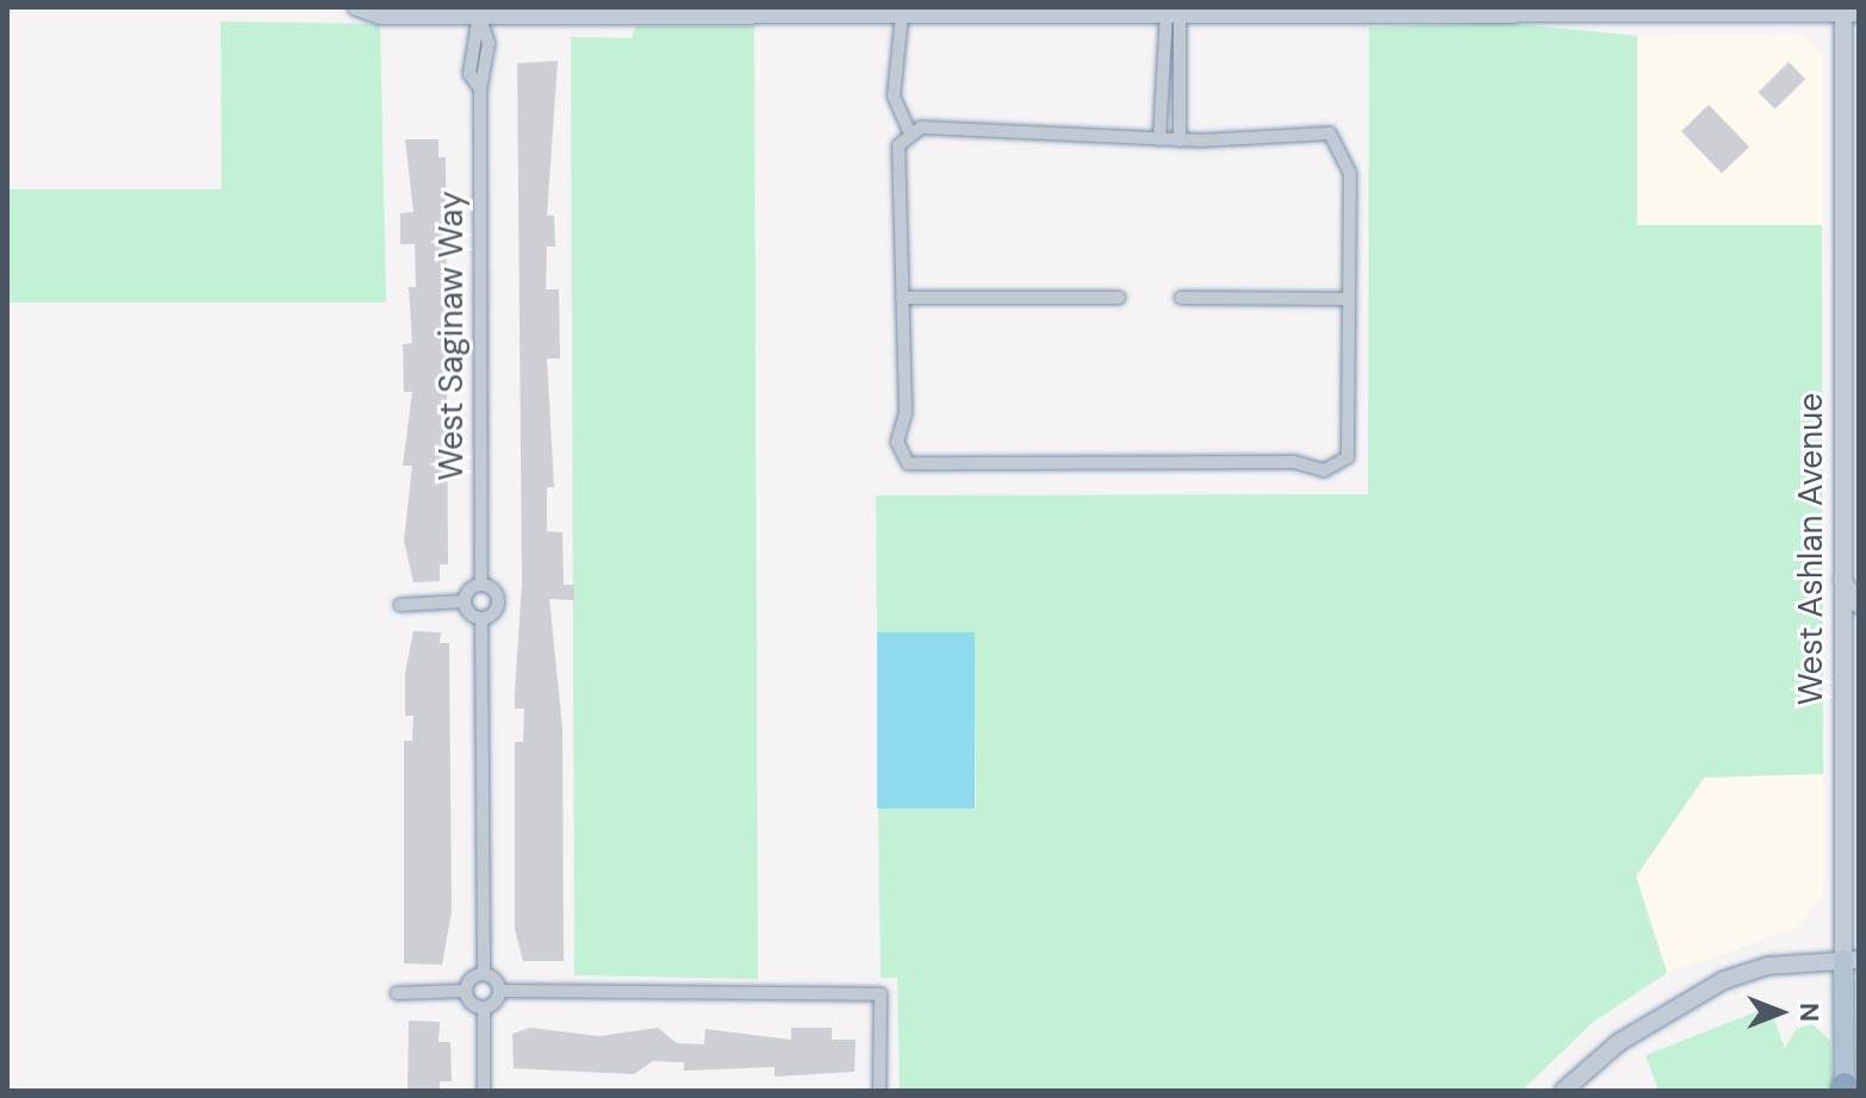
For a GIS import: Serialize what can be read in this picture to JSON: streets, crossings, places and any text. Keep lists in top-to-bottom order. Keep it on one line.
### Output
{"streets":{"main road":["West Ashlan Avenue"],"street":["West Saginaw Way"]},"north":"right"}
